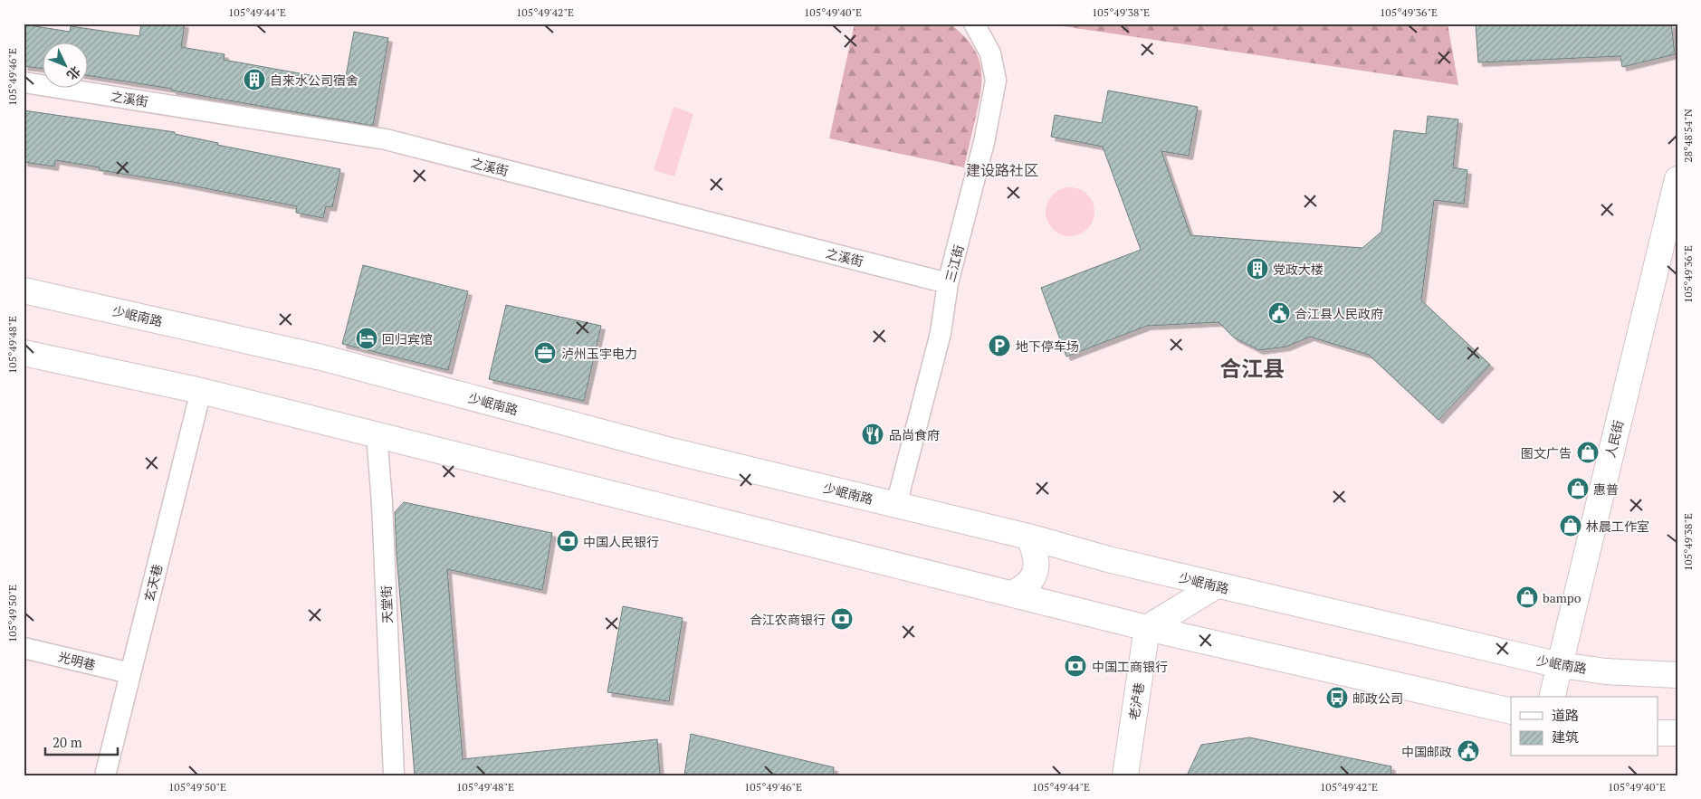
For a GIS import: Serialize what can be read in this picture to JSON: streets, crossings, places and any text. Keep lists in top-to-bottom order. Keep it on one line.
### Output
{"streets":{"main road":["少岷南路","人民街","老泸巷"],"street":["之溪街","三江街","玄天巷","天堂街","光明巷"]},"crossings":[["之溪街","三江街"],["三江街","少岷南路"],["少岷南路","人民街"],["玄天巷","光明巷"]],"districts":["建设路社区","合江县"],"places":{"building":["自来水公司宿舍","党政大楼"],"public building":["合江县人民政府","中国邮政"],"hotel":["回归宾馆"],"parking":["地下停车场"],"office":["泸州玉宇电力"],"restaurant":["品尚食府"],"shop":["图文广告","惠普","林晨工作室","bampo"],"bank":["中国人民银行","合江农商银行","中国工商银行"],"bus stop":["邮政公司"]},"legend":["道路","建筑"],"scale_bar":"20 m","north":"bottom right","coordinates":["105°49'44\"E","105°49'42\"E","105°49'40\"E","105°49'38\"E","105°49'36\"E","105°49'46\"E","28°48'54\"N","105°49'48\"E","105°49'50\"E"]}
